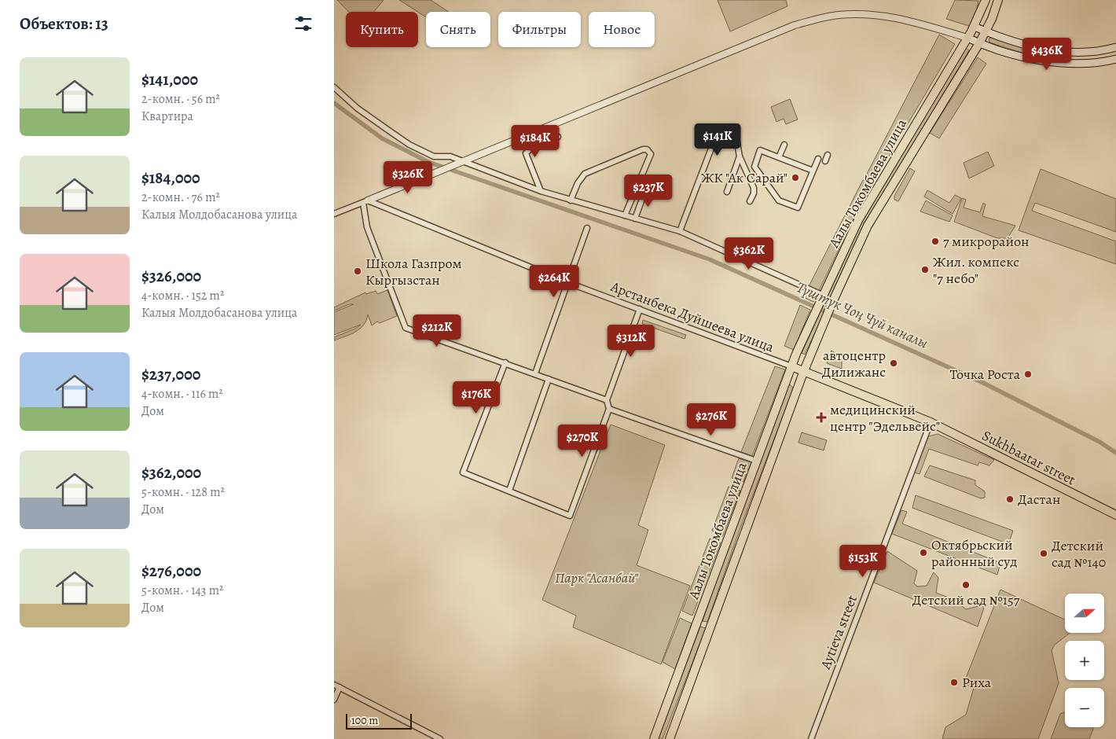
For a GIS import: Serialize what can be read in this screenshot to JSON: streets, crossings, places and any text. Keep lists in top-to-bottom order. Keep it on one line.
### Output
{"streets":{"main road":["Аалы Токомбаева улица","Sukhbaatar street"],"street":["Арстанбека Дуйшеева улица","Aytieva street"]},"crossings":[["Аалы Токомбаева улица","Арстанбека Дуйшеева улица"],["Аалы Токомбаева улица","Sukhbaatar street"],["Арстанбека Дуйшеева улица","Sukhbaatar street"],["Sukhbaatar street","Aytieva street"]],"water":["Түштүк Чоң Чүй каналы"],"parks":["Парк \"Асанбай\""],"places":{"other":["ЖК \"Ак Сарай\"","7 микрорайон","Жил. компекс \"7 небо\"","Школа Газпром Кыргызстан","автоцентр Дилижанс","Точка Роста","Дастан","Октябрьский районный суд","Детский сад №140","Детский сад №157","Риха"],"health":["медицинский центр \"Эдельвейс\""]},"scale_bar":"100 m","north":"right","page":{"heading":"Объектов: 13","chip":["Купить","Снять","Фильтры","Новое"],"price":["$436K","$141K","$184K","$326K","$237K","$362K","$264K","$212K","$312K","$176K","$276K","$270K","$153K"],"list":[{"name":"$141,000","note":"2-комн. · 56 m² · Квартира"},{"name":"$184,000","note":"2-комн. · 76 m² · Калыя Молдобасанова улица"},{"name":"$326,000","note":"4-комн. · 152 m² · Калыя Молдобасанова улица"},{"name":"$237,000","note":"4-комн. · 116 m² · Дом"},{"name":"$362,000","note":"5-комн. · 128 m² · Дом"},{"name":"$276,000","note":"5-комн. · 143 m² · Дом"}],"map_buttons":["+","−"],"scale":"100 m"}}
